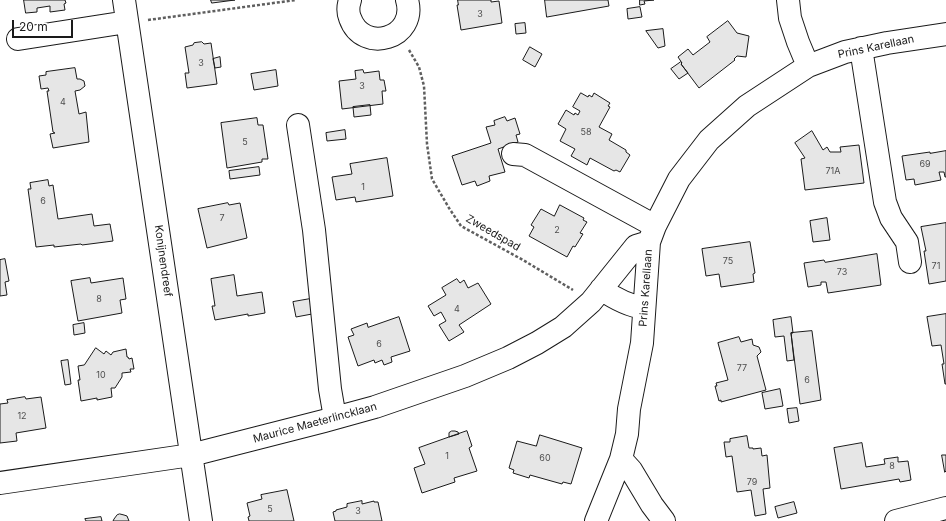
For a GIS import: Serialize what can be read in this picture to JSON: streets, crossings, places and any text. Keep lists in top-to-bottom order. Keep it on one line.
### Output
{"streets":{"street":["Prins Karellaan","Konijnendreef","Maurice Maeterlincklaan"],"path":["Zweedspad"]},"crossings":[["Prins Karellaan","Maurice Maeterlincklaan"],["Zweedspad","Maurice Maeterlincklaan"],["Konijnendreef","Maurice Maeterlincklaan"]],"house_numbers":["3","3","3","4","58","5","69","71A","1","6","7","2","75","71","73","8","4","6","77","10","6","12","1","60","8","79","5","3"],"scale_bar":"20 m"}
